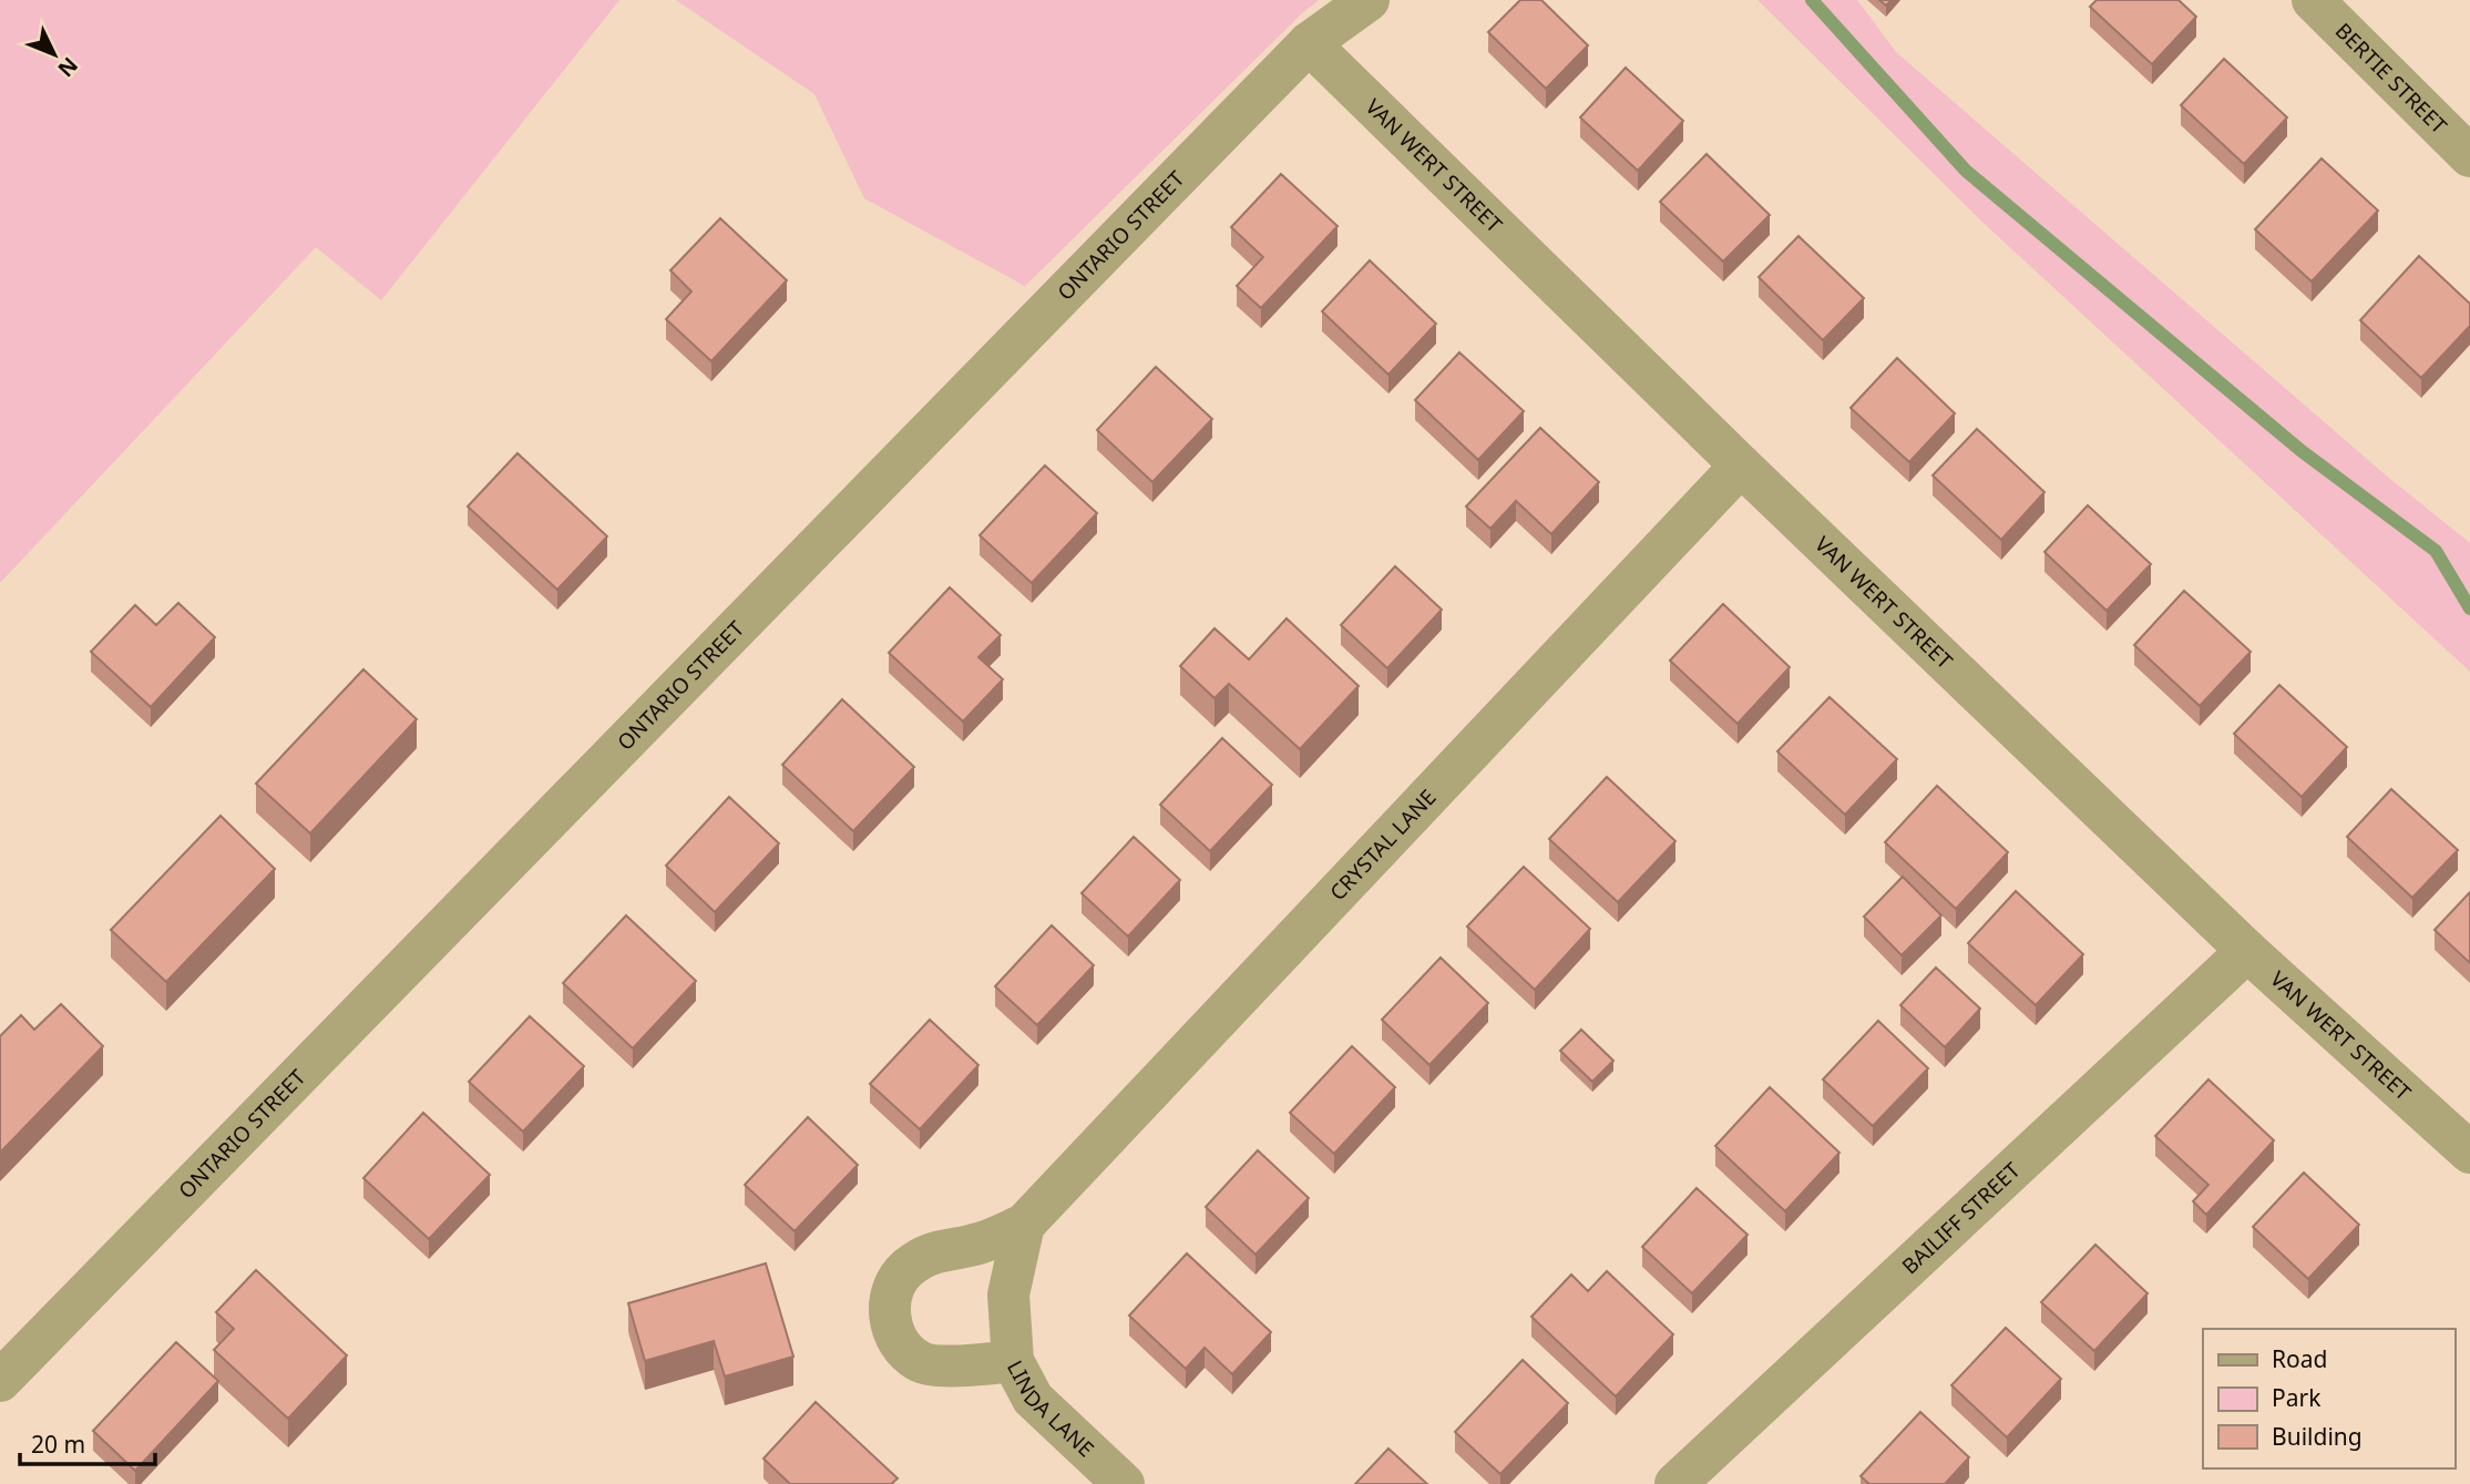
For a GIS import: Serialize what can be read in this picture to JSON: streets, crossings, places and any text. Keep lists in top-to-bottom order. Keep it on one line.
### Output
{"streets":{"street":["BERTIE STREET","VAN WERT STREET","ONTARIO STREET","CRYSTAL LANE","BAILIFF STREET","LINDA LANE"]},"crossings":[["VAN WERT STREET","ONTARIO STREET"],["VAN WERT STREET","CRYSTAL LANE"],["VAN WERT STREET","BAILIFF STREET"],["CRYSTAL LANE","LINDA LANE"]],"legend":["Road","Park","Building"],"scale_bar":"20 m","north":"bottom right"}
